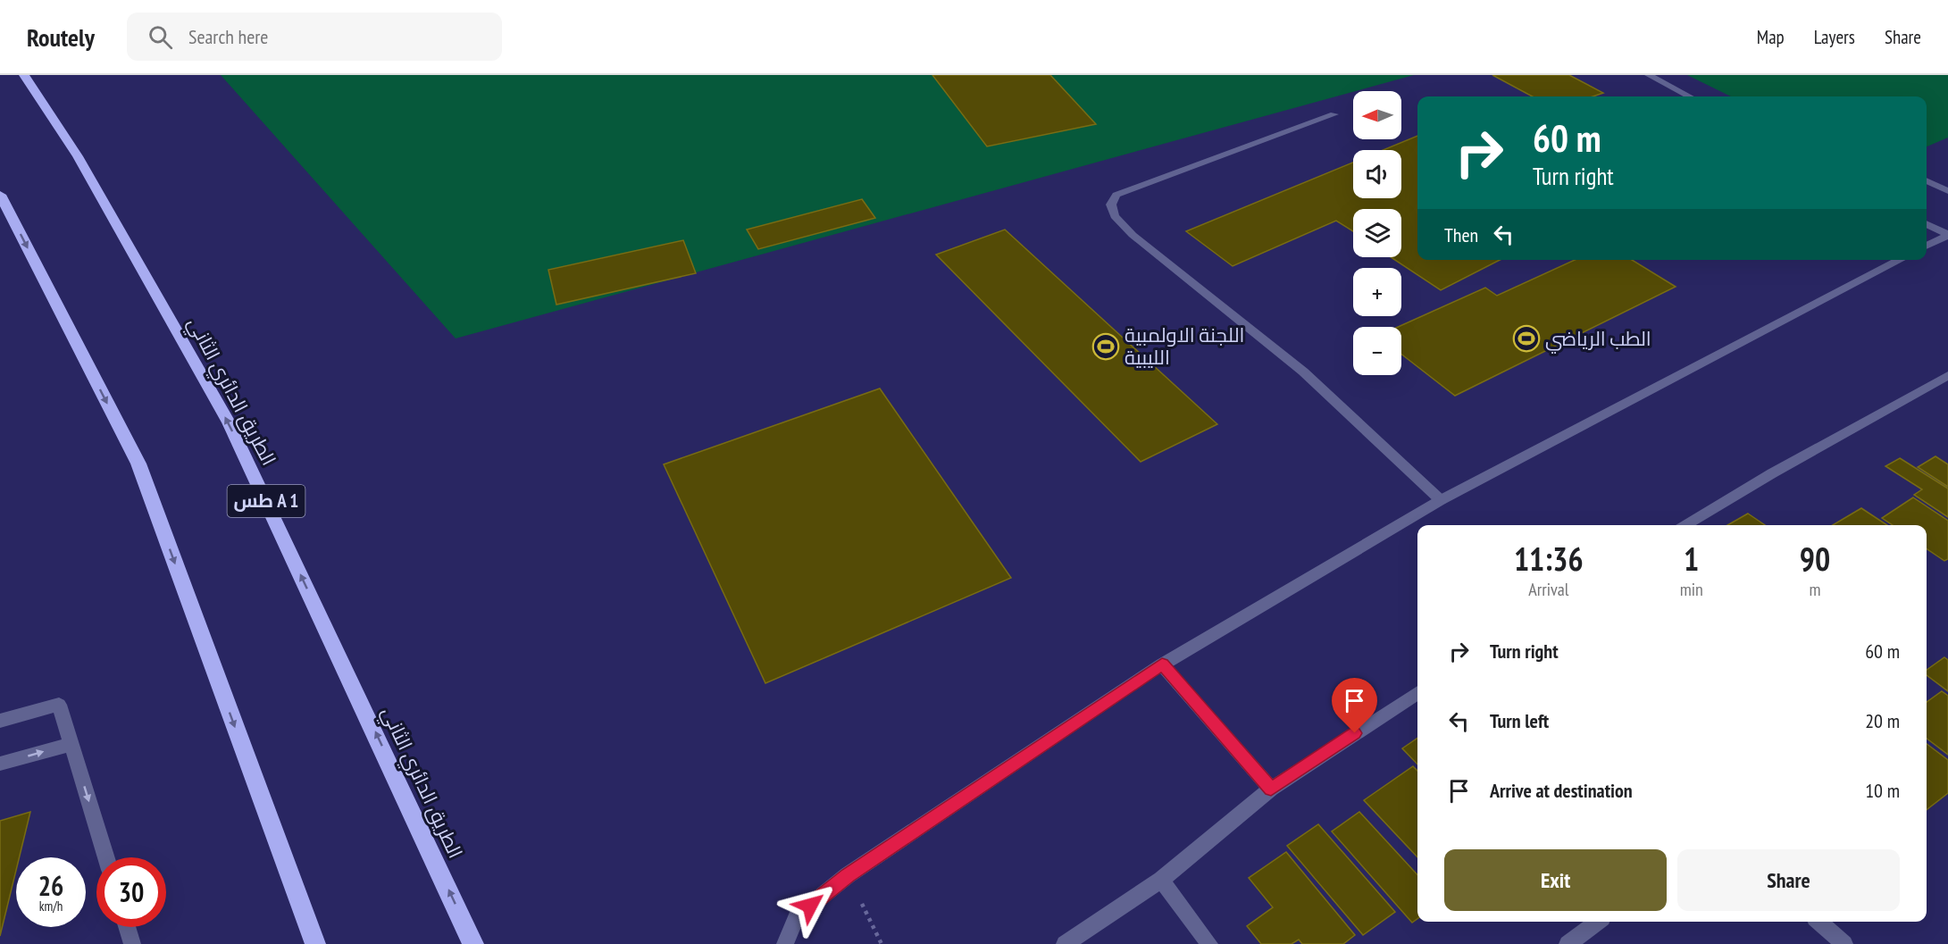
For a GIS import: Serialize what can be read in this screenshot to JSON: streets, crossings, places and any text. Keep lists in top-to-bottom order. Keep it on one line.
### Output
{"streets":{"highway":["الطريق الدائري الثاني","طس A 1"]},"places":{"sports":["الطب الرياضي","اللجنة الاولمبية الليبية"]},"north":"left","page":{"header":"Routely","search":"Search here","nav":["Map","Layers","Share"],"map_buttons":["+","−"],"turn":["60 m","Turn right"],"then":"Then","eta":["11:36","Arrival","1","min","90","m"],"list":[{"name":"Turn right","value":"60 m"},{"name":"Turn left","value":"20 m"},{"name":"Arrive at destination","value":"10 m"}],"buttons":["Exit","Share"],"speed":"26 km/h","limit":"30"}}
